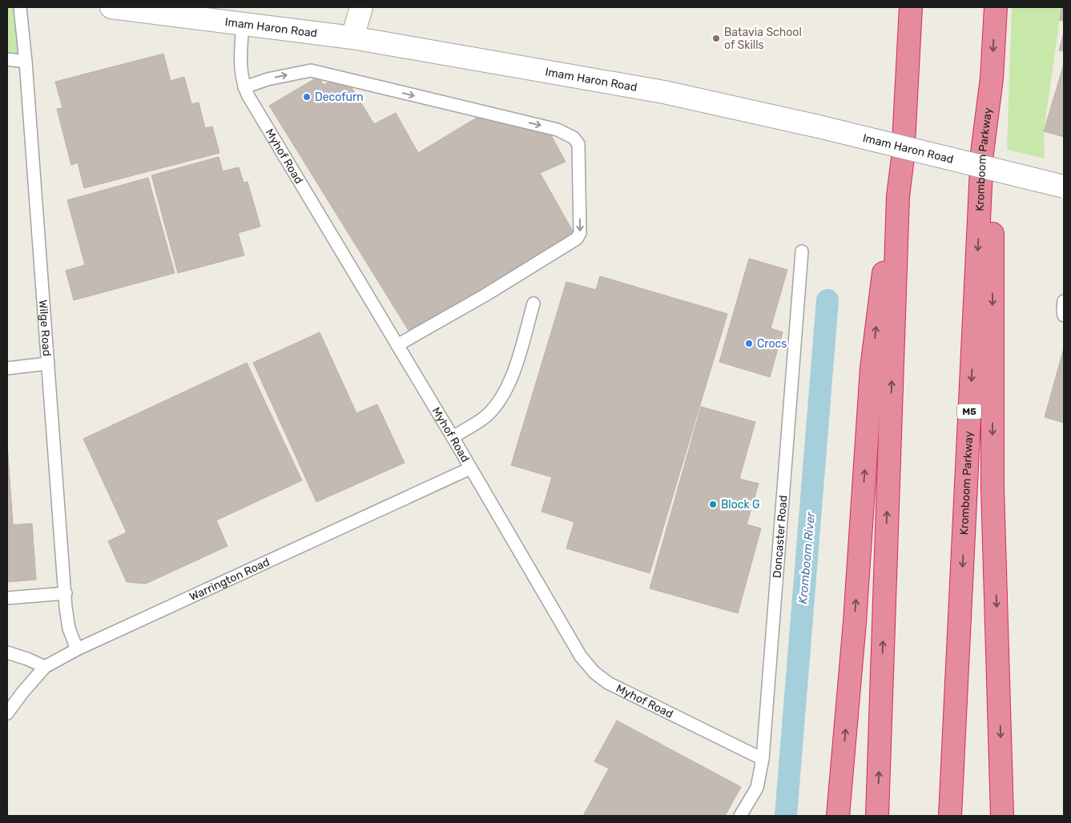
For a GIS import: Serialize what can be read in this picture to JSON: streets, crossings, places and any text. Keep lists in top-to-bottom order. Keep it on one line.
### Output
{"streets":{"highway":["Kromboom Parkway","M5"],"street":["Imam Haron Road"],"lane":["Myhof Road","Wilge Road","Doncaster Road","Warrington Road"]},"crossings":[["Imam Haron Road","Myhof Road"],["Myhof Road","Doncaster Road"],["Myhof Road","Warrington Road"],["Wilge Road","Warrington Road"]],"water":["Kromboom River"],"places":["Batavia School of Skills","Decofurn","Crocs","Block G"]}
